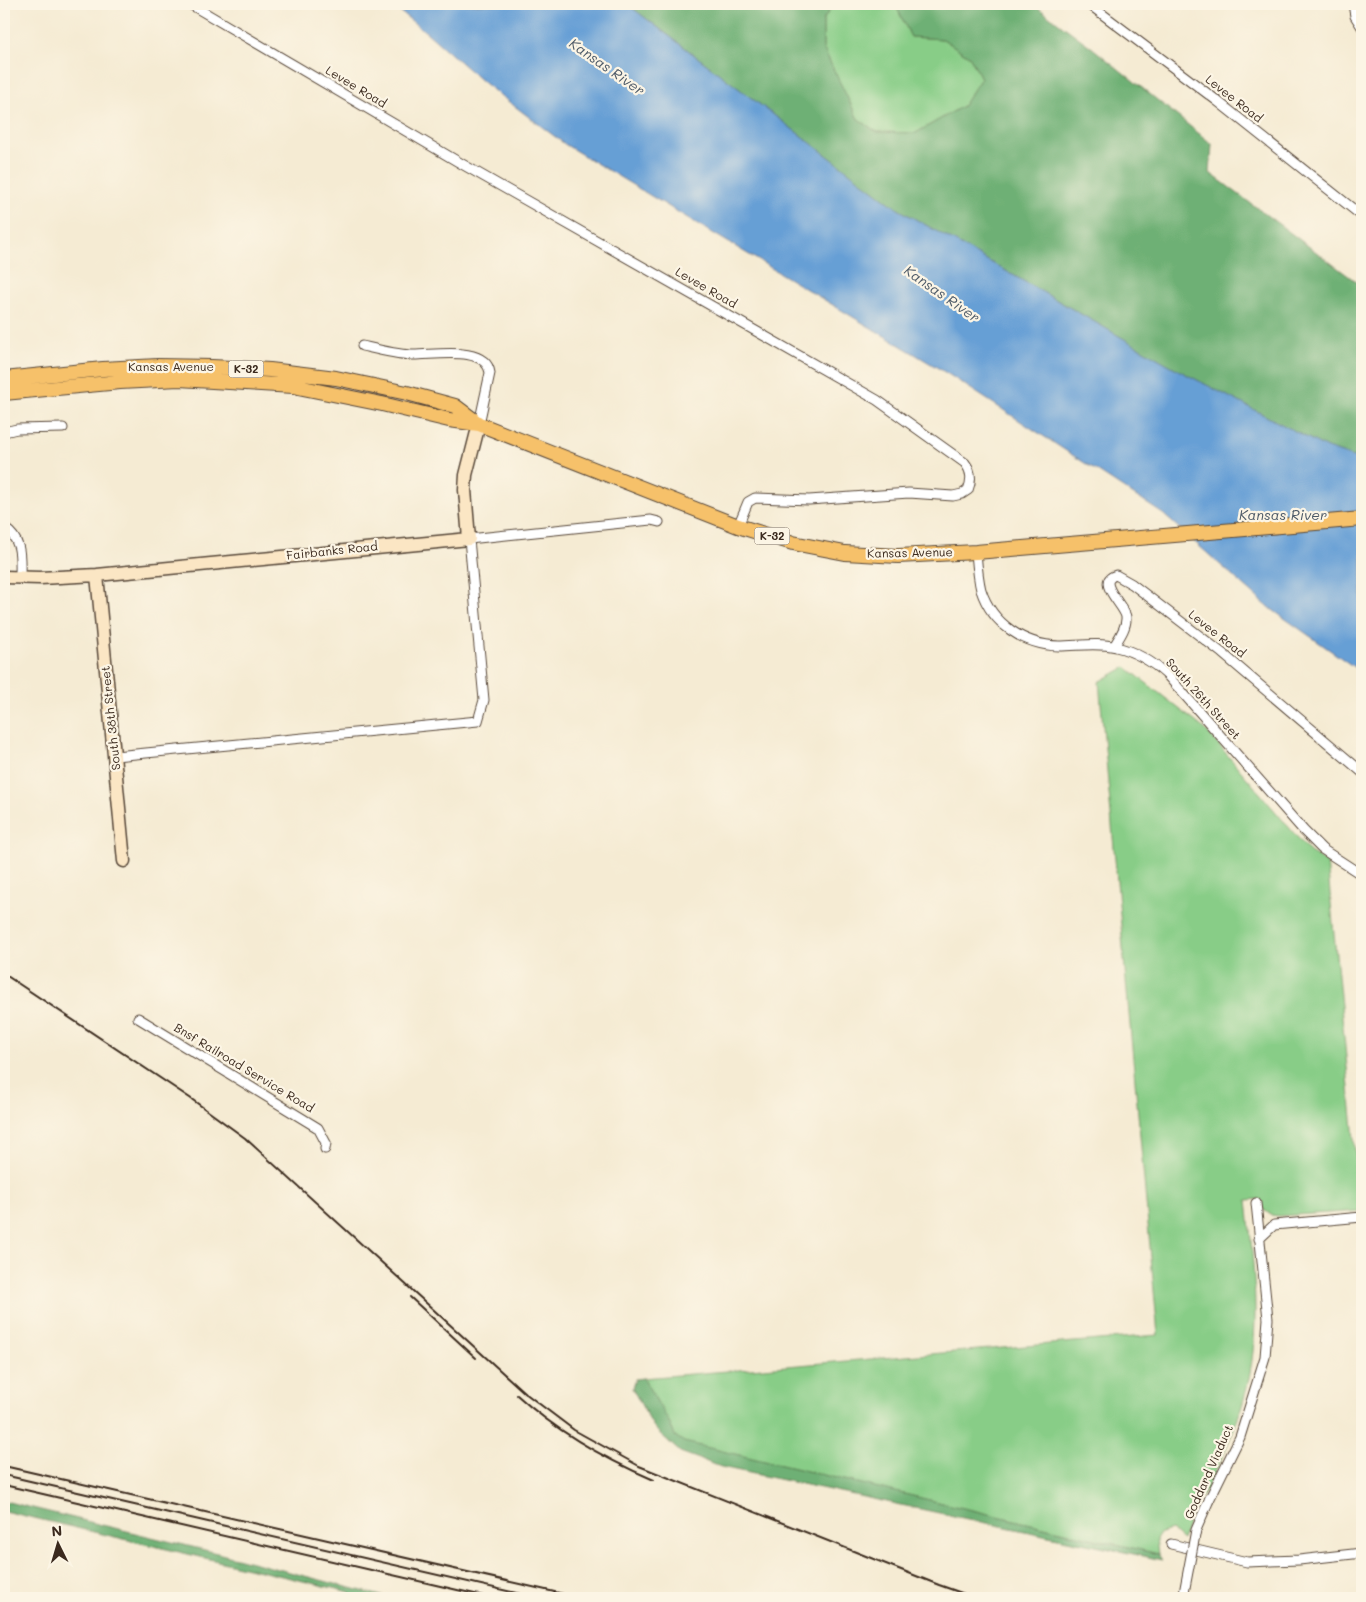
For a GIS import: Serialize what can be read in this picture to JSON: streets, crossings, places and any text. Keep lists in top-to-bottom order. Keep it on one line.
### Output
{"streets":{"main road":["Kansas Avenue","K-32"],"street":["Levee Road","Fairbanks Road","South 26th Street","South 38th Street","Bnsf Railroad Service Road","Goddard Viaduct"]},"crossings":[["Levee Road","Kansas Avenue"],["Levee Road","South 26th Street"],["Kansas Avenue","South 26th Street"],["Fairbanks Road","South 38th Street"]],"water":["Kansas River"],"north":"top"}
